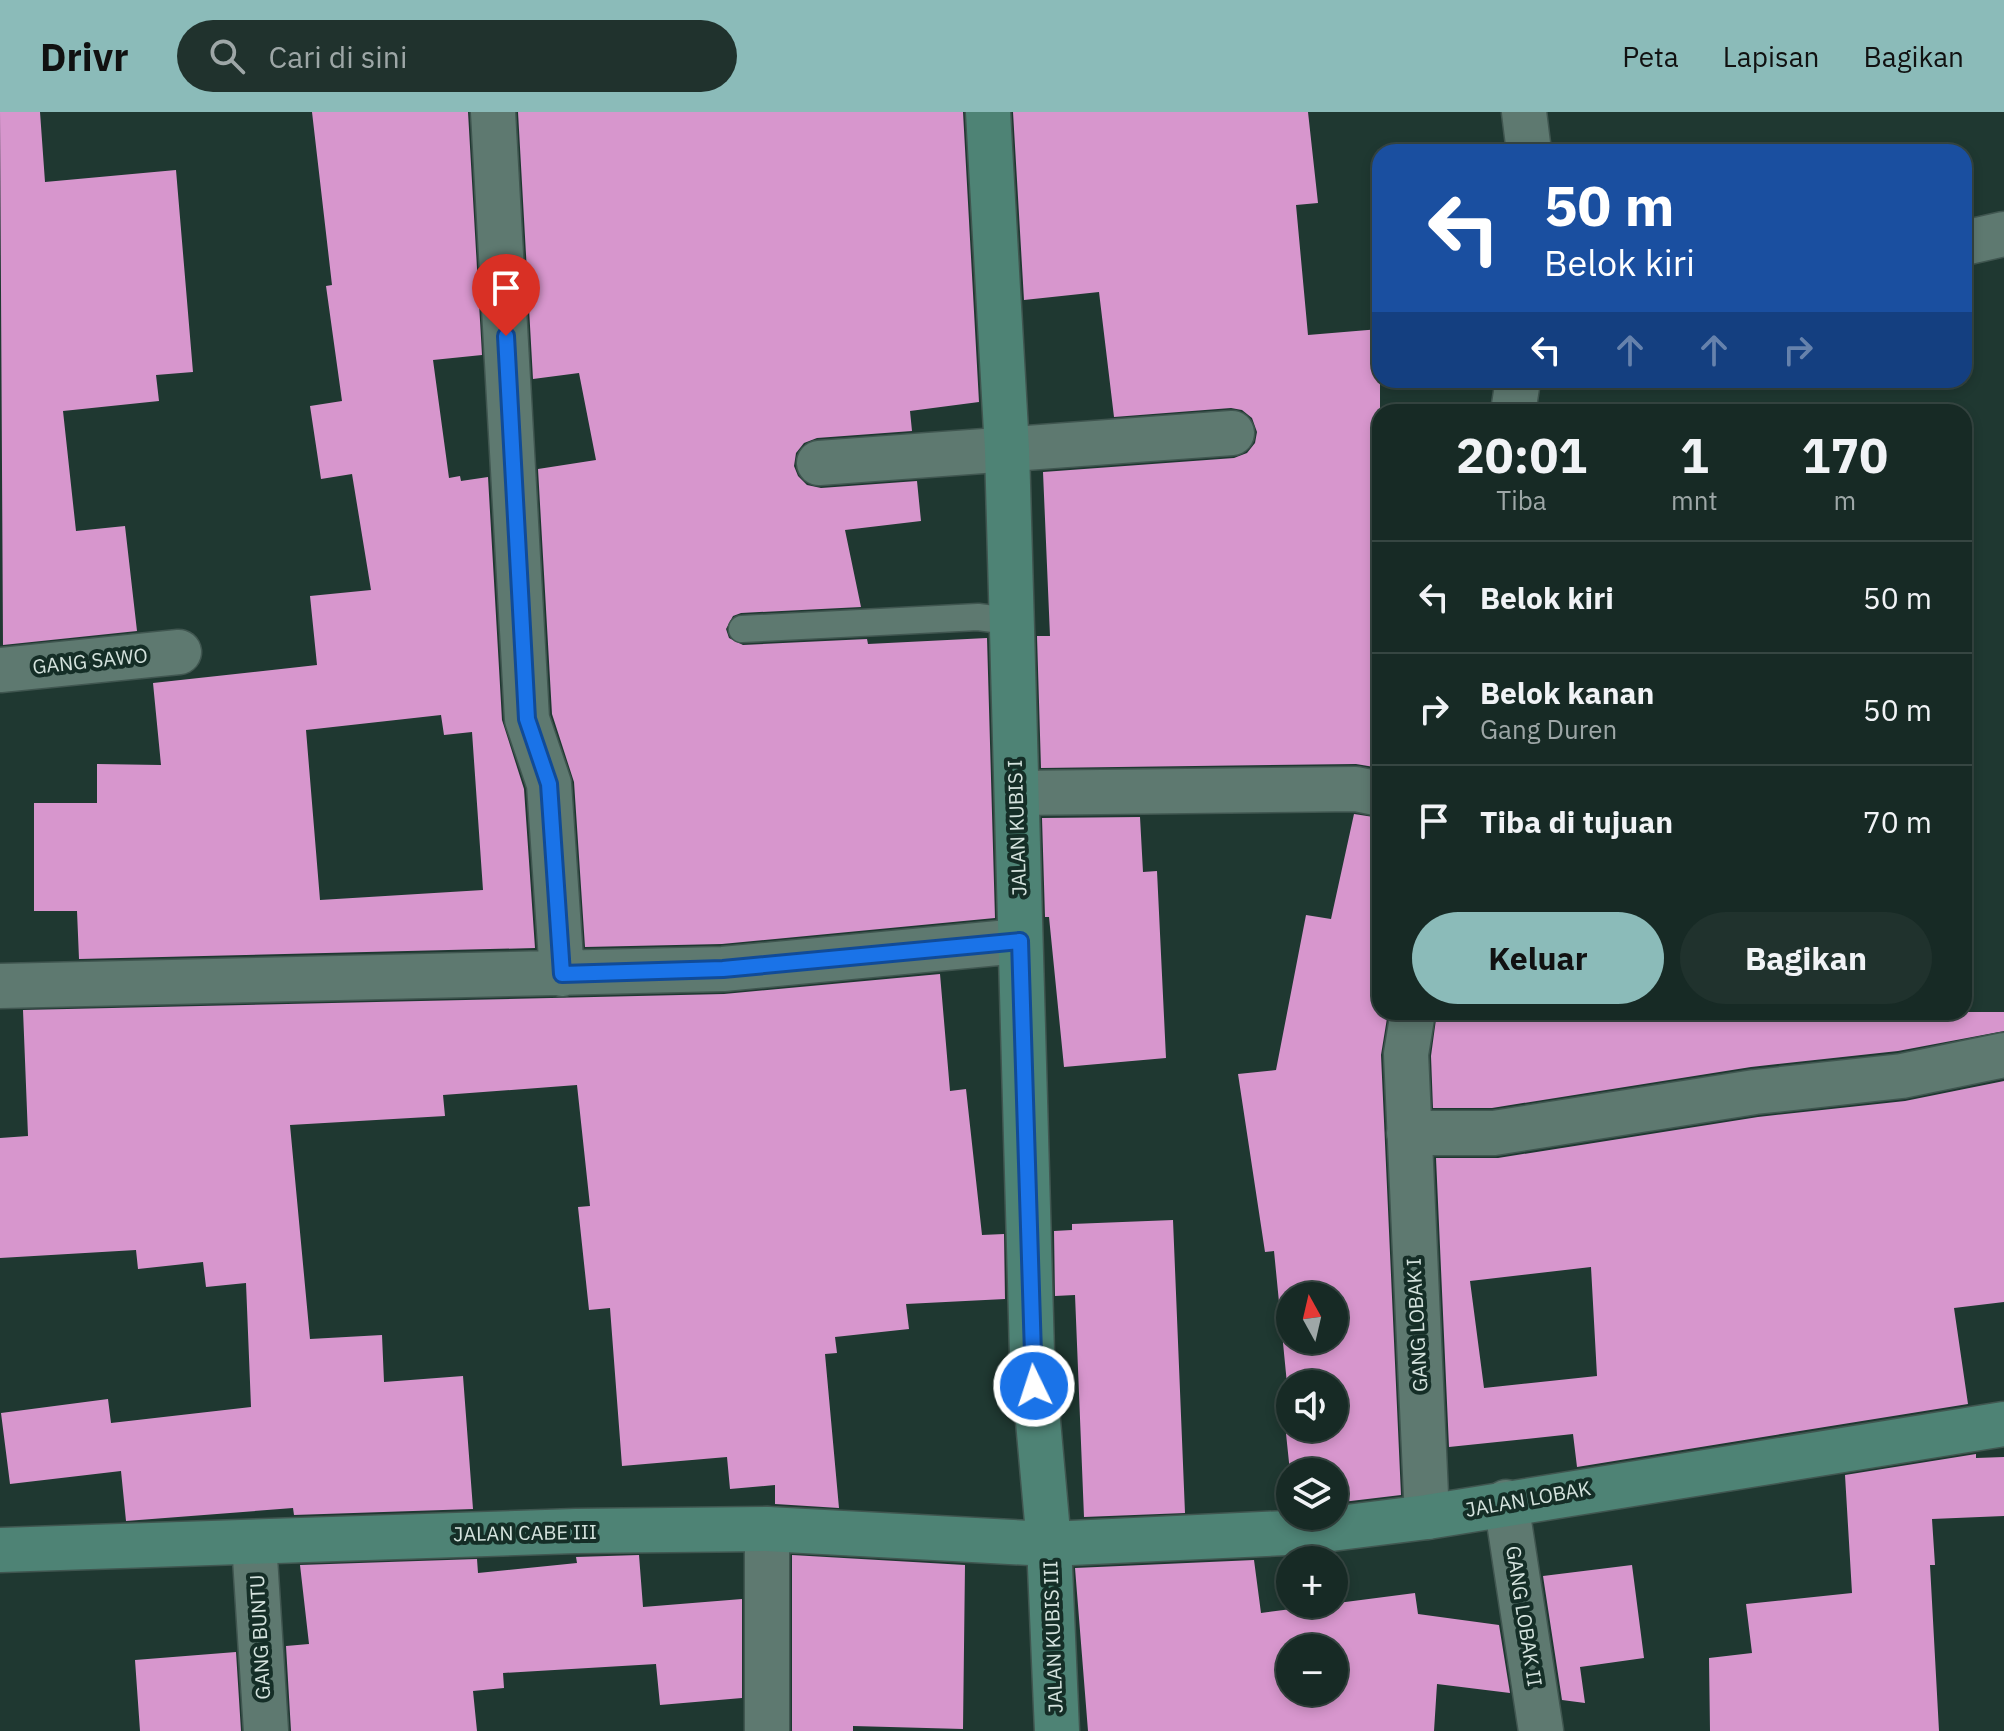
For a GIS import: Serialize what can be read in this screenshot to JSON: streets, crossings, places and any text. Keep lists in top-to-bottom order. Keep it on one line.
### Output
{"streets":{"street":["GANG SAWO","JALAN KUBIS I","GANG LOBAK I","JALAN LOBAK","JALAN CABE III","GANG LOBAK II","GANG BUNTU","JALAN KUBIS III"]},"crossings":[["JALAN KUBIS I","JALAN LOBAK"],["JALAN KUBIS I","JALAN CABE III"],["JALAN KUBIS I","JALAN KUBIS III"],["GANG LOBAK I","JALAN LOBAK"],["JALAN LOBAK","JALAN CABE III"],["JALAN LOBAK","GANG LOBAK II"],["JALAN LOBAK","JALAN KUBIS III"],["JALAN CABE III","GANG BUNTU"],["JALAN CABE III","JALAN KUBIS III"]],"north":"top","page":{"header":"Drivr","search":"Cari di sini","nav":["Peta","Lapisan","Bagikan"],"turn":["50 m","Belok kiri"],"eta":["20:01","Tiba","1","mnt","170","m"],"list":[{"name":"Belok kiri","value":"50 m"},{"name":"Belok kanan","note":"Gang Duren","value":"50 m"},{"name":"Tiba di tujuan","value":"70 m"}],"buttons":["Keluar","Bagikan"],"map_buttons":["+","−"]}}
